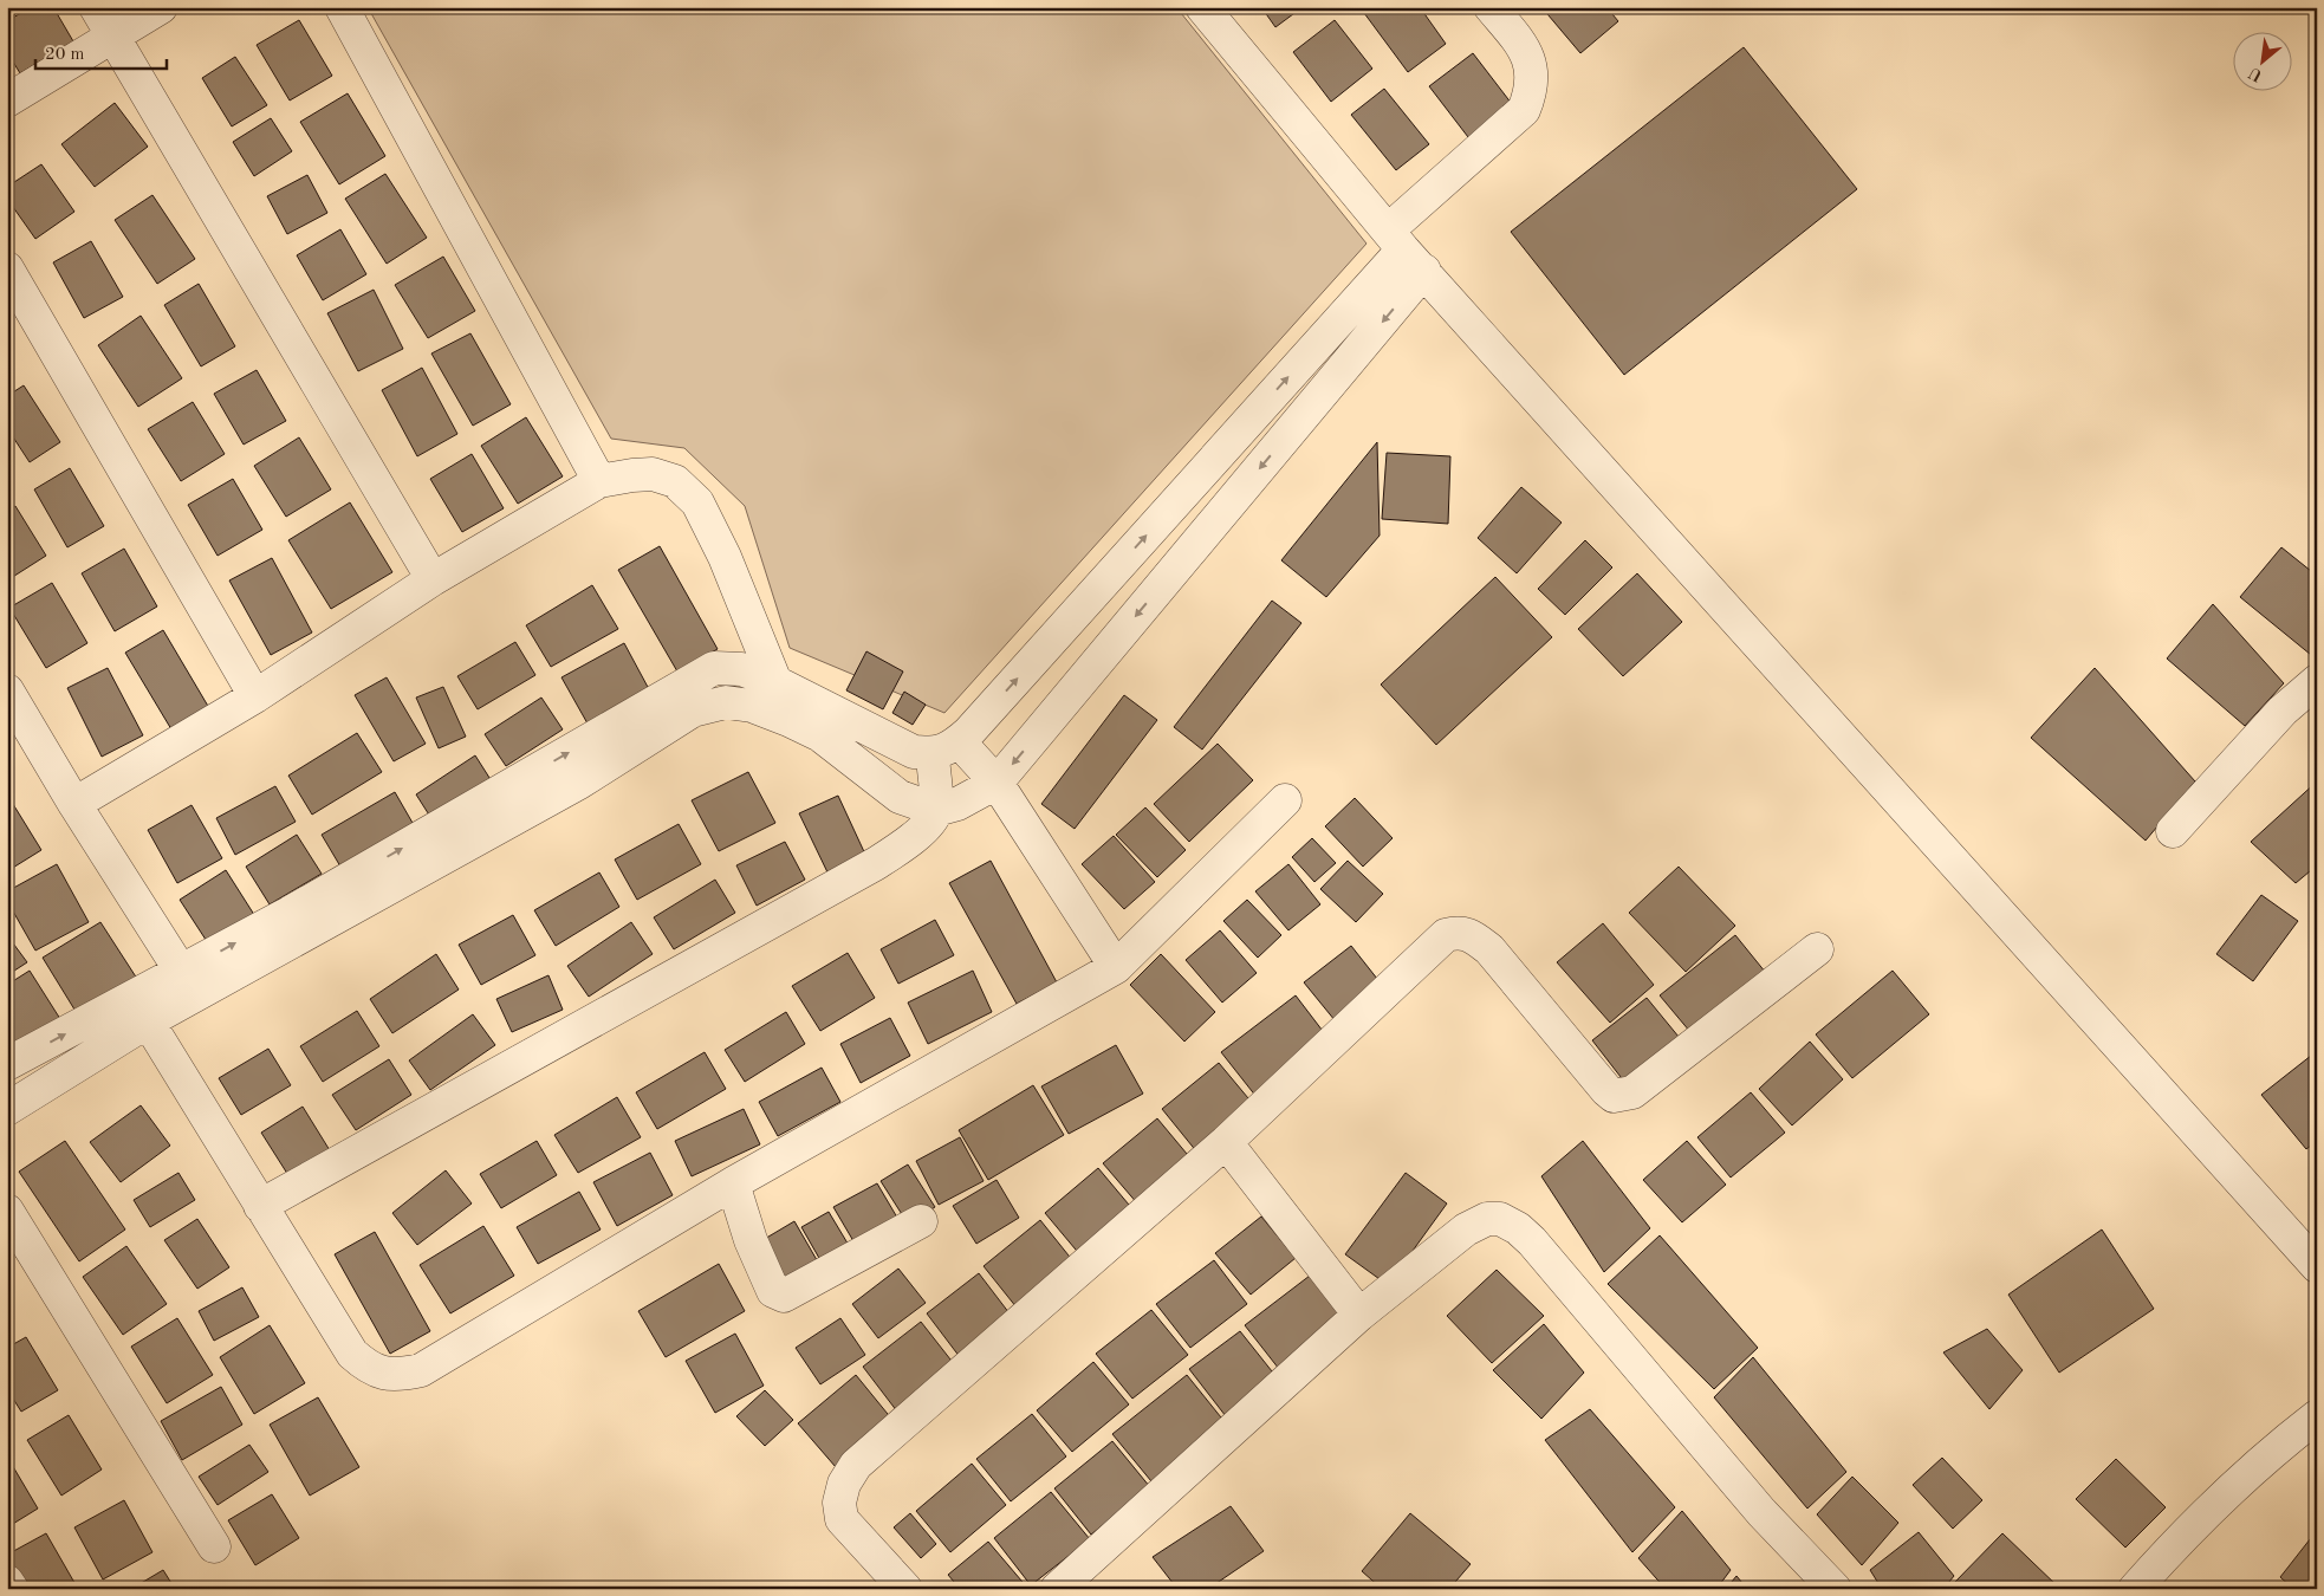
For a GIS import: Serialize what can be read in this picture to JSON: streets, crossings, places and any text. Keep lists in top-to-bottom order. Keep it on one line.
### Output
{"scale_bar":"20 m","north":"bottom left"}
